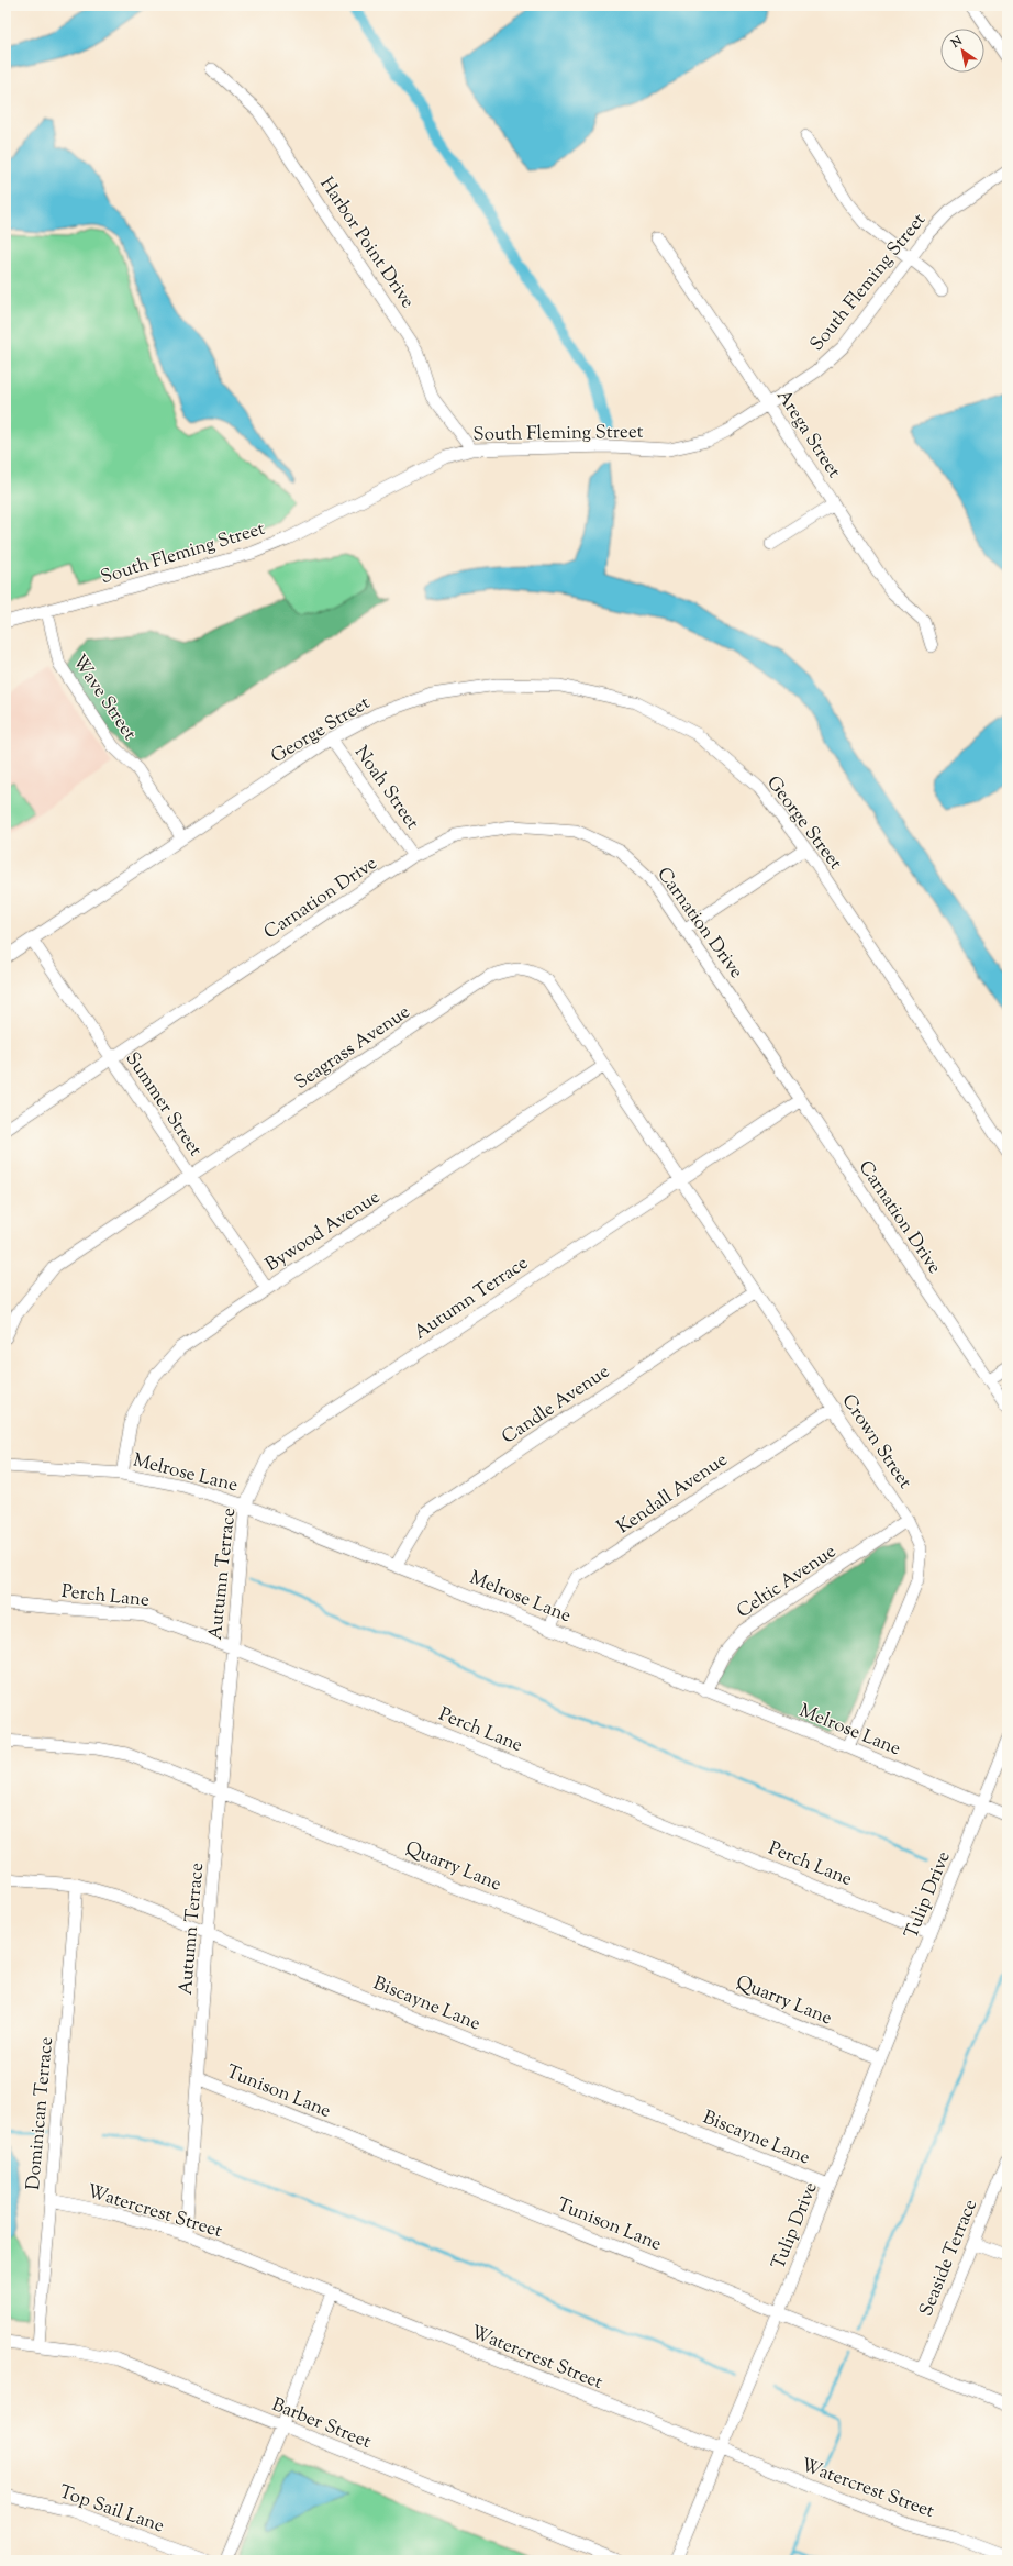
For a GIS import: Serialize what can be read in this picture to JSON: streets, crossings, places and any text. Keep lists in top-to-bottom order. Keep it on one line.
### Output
{"streets":{"street":["Harbor Point Drive","South Fleming Street","Arega Street","Wave Street","George Street","Noah Street","Carnation Drive","Seagrass Avenue","Summer Street","Bywood Avenue","Autumn Terrace","Candle Avenue","Crown Street","Melrose Lane","Kendall Avenue","Celtic Avenue","Perch Lane","Quarry Lane","Tulip Drive","Biscayne Lane","Tunison Lane","Dominican Terrace","Watercrest Street","Seaside Terrace","Barber Street","Top Sail Lane"]},"crossings":[["Harbor Point Drive","South Fleming Street"],["South Fleming Street","Arega Street"],["South Fleming Street","Wave Street"],["Wave Street","George Street"],["George Street","Noah Street"],["George Street","Summer Street"],["Noah Street","Carnation Drive"],["Carnation Drive","Summer Street"],["Carnation Drive","Autumn Terrace"],["Seagrass Avenue","Summer Street"],["Seagrass Avenue","Bywood Avenue"],["Seagrass Avenue","Autumn Terrace"],["Seagrass Avenue","Crown Street"],["Summer Street","Bywood Avenue"],["Bywood Avenue","Melrose Lane"],["Autumn Terrace","Crown Street"],["Autumn Terrace","Melrose Lane"],["Autumn Terrace","Perch Lane"],["Autumn Terrace","Quarry Lane"],["Autumn Terrace","Biscayne Lane"],["Autumn Terrace","Tunison Lane"],["Autumn Terrace","Watercrest Street"],["Candle Avenue","Crown Street"],["Candle Avenue","Melrose Lane"],["Crown Street","Melrose Lane"],["Crown Street","Kendall Avenue"],["Crown Street","Celtic Avenue"],["Melrose Lane","Kendall Avenue"],["Melrose Lane","Celtic Avenue"],["Melrose Lane","Tulip Drive"],["Perch Lane","Tulip Drive"],["Quarry Lane","Tulip Drive"],["Tulip Drive","Biscayne Lane"],["Tulip Drive","Tunison Lane"],["Tulip Drive","Watercrest Street"],["Biscayne Lane","Dominican Terrace"],["Tunison Lane","Seaside Terrace"],["Dominican Terrace","Watercrest Street"],["Dominican Terrace","Barber Street"]],"north":"top left"}
